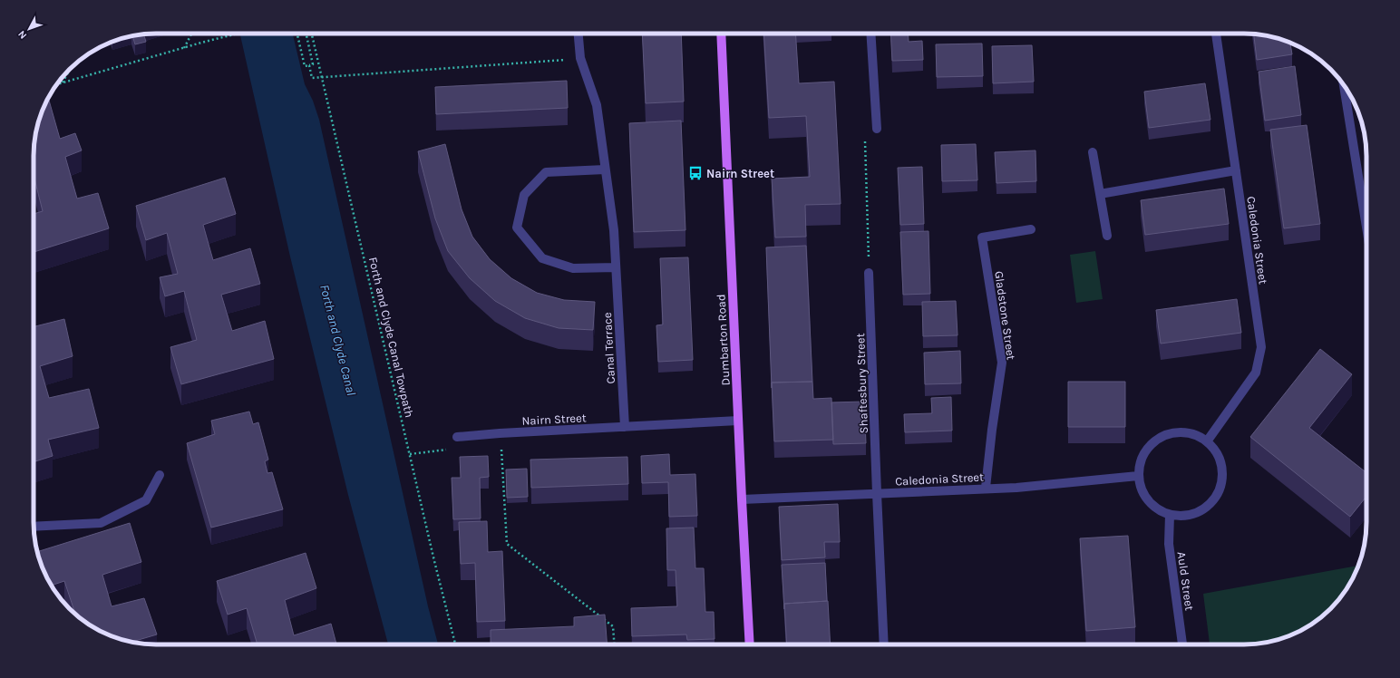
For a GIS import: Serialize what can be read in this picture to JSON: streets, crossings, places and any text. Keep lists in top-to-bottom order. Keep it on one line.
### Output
{"streets":{"main road":["Dumbarton Road"],"street":["Caledonia Street","Gladstone Street","Canal Terrace","Shaftesbury Street","Nairn Street","Auld Street"],"path":["Forth and Clyde Canal Towpath"]},"crossings":[["Caledonia Street","Gladstone Street"],["Caledonia Street","Dumbarton Road"],["Caledonia Street","Shaftesbury Street"],["Caledonia Street","Auld Street"],["Dumbarton Road","Nairn Street"],["Canal Terrace","Nairn Street"]],"water":["Forth and Clyde Canal"],"places":{"bus stop":["Nairn Street"]},"north":"bottom left"}
